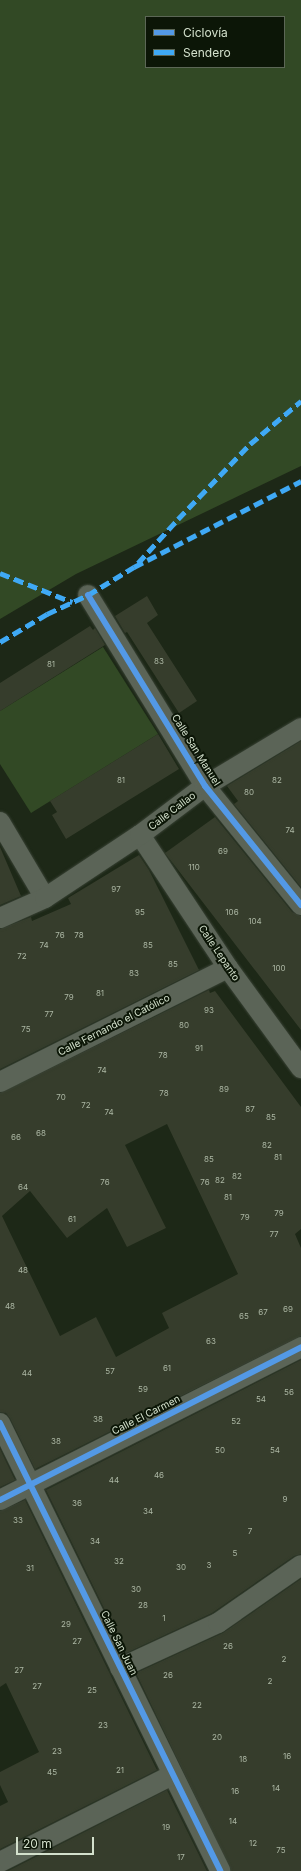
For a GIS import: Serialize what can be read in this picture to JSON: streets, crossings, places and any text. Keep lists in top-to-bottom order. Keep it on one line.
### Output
{"streets":{"street":["Calle San Manuel","Calle Callao","Calle Lepanto","Calle Fernando el Católico","Calle El Carmen","Calle San Juan"]},"crossings":[["Calle San Manuel","Calle Callao"],["Calle Callao","Calle Lepanto"],["Calle Lepanto","Calle Fernando el Católico"],["Calle El Carmen","Calle San Juan"]],"house_numbers":["83","81","81","82","80","74","69","110","97","95","106","104","76","78","74","85","72","85","100","83","81","79","93","77","80","75","91","78","74","89","78","70","72","87","74","85","68","66","82","81","85","82","82","76","76","64","81","79","79","61","77","48","48","69","67","65","63","61","57","44","59","56","54","38","52","38","50","54","46","44","9","36","34","33","7","34","5","32","3","30","31","30","28","1","29","27","26","2","27","26","2","27","25","22","23","20","23","16","18","21","45","14","16","14","19","12","75","17"],"legend":["Ciclovía","Sendero"],"scale_bar":"20 m"}
